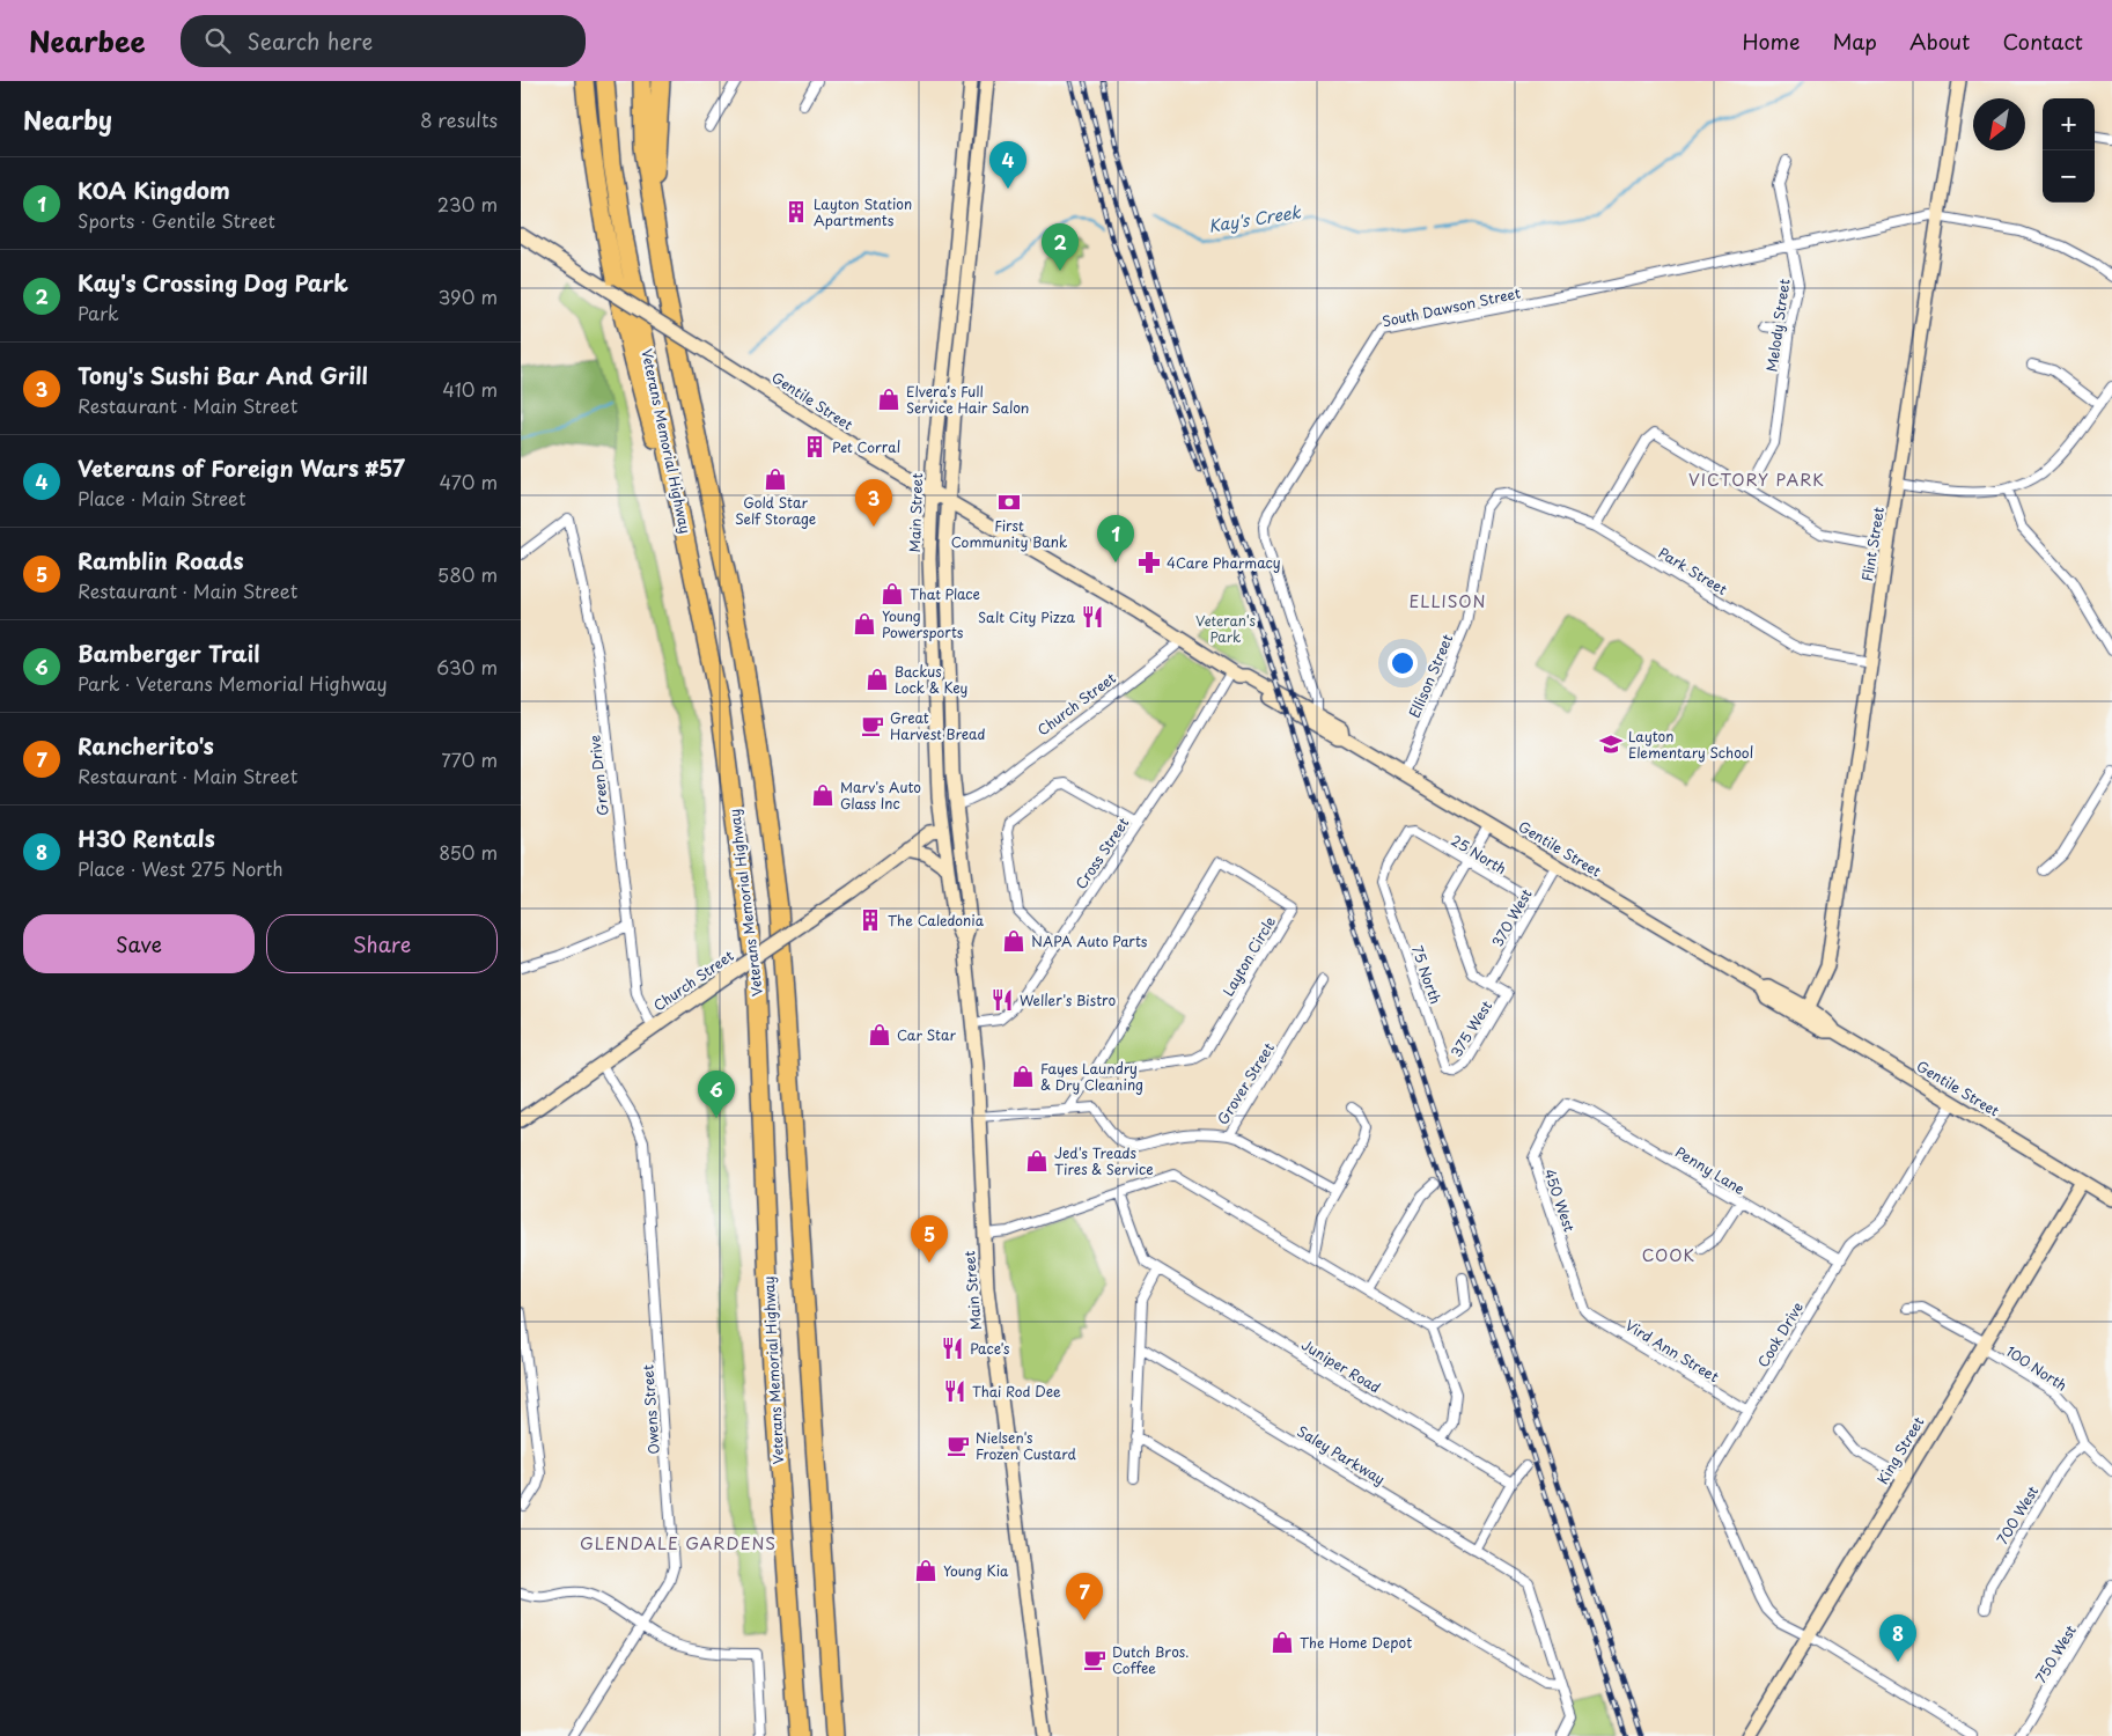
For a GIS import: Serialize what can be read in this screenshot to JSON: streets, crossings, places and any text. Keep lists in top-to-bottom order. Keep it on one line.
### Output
{"streets":{"highway":["Veterans Memorial Highway"],"main road":["Gentile Street","Main Street","Flint Street","Church Street","King Street"],"street":["South Dawson Street","Melody Street","Park Street","Ellison Street","Green Drive","Cross Street","25 North","370 West","Layton Circle","75 North","375 West","Grover Street","Penny Lane","450 West","Cook Drive","Vird Ann Street","Juniper Road","100 North","Owens Street","Saley Parkway","700 West","750 West"]},"crossings":[["South Dawson Street","Melody Street"],["South Dawson Street","Gentile Street"],["South Dawson Street","Flint Street"],["Gentile Street","Main Street"],["Gentile Street","Flint Street"],["Gentile Street","Ellison Street"],["Gentile Street","Church Street"],["Gentile Street","Cross Street"],["Gentile Street","370 West"],["Gentile Street","Cook Drive"],["Gentile Street","King Street"],["Main Street","Church Street"],["Main Street","Cross Street"],["Flint Street","Park Street"],["Park Street","Ellison Street"],["Church Street","Green Drive"],["Church Street","Owens Street"],["25 North","370 West"],["25 North","75 North"],["370 West","375 West"],["Layton Circle","Grover Street"],["75 North","375 West"],["Penny Lane","450 West"],["Penny Lane","Cook Drive"],["450 West","Vird Ann Street"],["Cook Drive","Vird Ann Street"],["Cook Drive","King Street"],["100 North","King Street"],["100 North","700 West"]],"districts":["VICTORY PARK","ELLISON","COOK","GLENDALE GARDENS"],"water":["Kay's Creek"],"parks":["Veteran's Park"],"places":{"building":["Layton Station Apartments","Pet Corral","The Caledonia"],"shop":["Elvera's Full Service Hair Salon","Gold Star Self Storage","That Place","Young Powersports","Backus Lock & Key","Marv's Auto Glass Inc","NAPA Auto Parts","Car Star","Fayes Laundry & Dry Cleaning","Jed's Treads Tires & Service","Young Kia","The Home Depot"],"bank":["First Community Bank"],"pharmacy":["4Care Pharmacy"],"restaurant":["Salt City Pizza","Weller's Bistro","Pace's","Thai Rod Dee"],"cafe":["Great Harvest Bread","Nielsen's Frozen Custard","Dutch Bros. Coffee"],"school or university":["Layton Elementary School"]},"north":"bottom left","page":{"header":"Nearbee","search":"Search here","nav":["Home","Map","About","Contact"],"heading":["Nearby","8 results"],"map_buttons":["+","−"],"pins":["4","2","3","1","6","5","7","8"],"list":[{"mark":"1","name":"KOA Kingdom","note":"Sports · Gentile Street","value":"230 m"},{"mark":"2","name":"Kay's Crossing Dog Park","note":"Park","value":"390 m"},{"mark":"3","name":"Tony's Sushi Bar And Grill","note":"Restaurant · Main Street","value":"410 m"},{"mark":"4","name":"Veterans of Foreign Wars #57","note":"Place · Main Street","value":"470 m"},{"mark":"5","name":"Ramblin Roads","note":"Restaurant · Main Street","value":"580 m"},{"mark":"6","name":"Bamberger Trail","note":"Park · Veterans Memorial Highway","value":"630 m"},{"mark":"7","name":"Rancherito's","note":"Restaurant · Main Street","value":"770 m"},{"mark":"8","name":"H3O Rentals","note":"Place · West 275 North","value":"850 m"}],"buttons":["Save","Share"]}}
